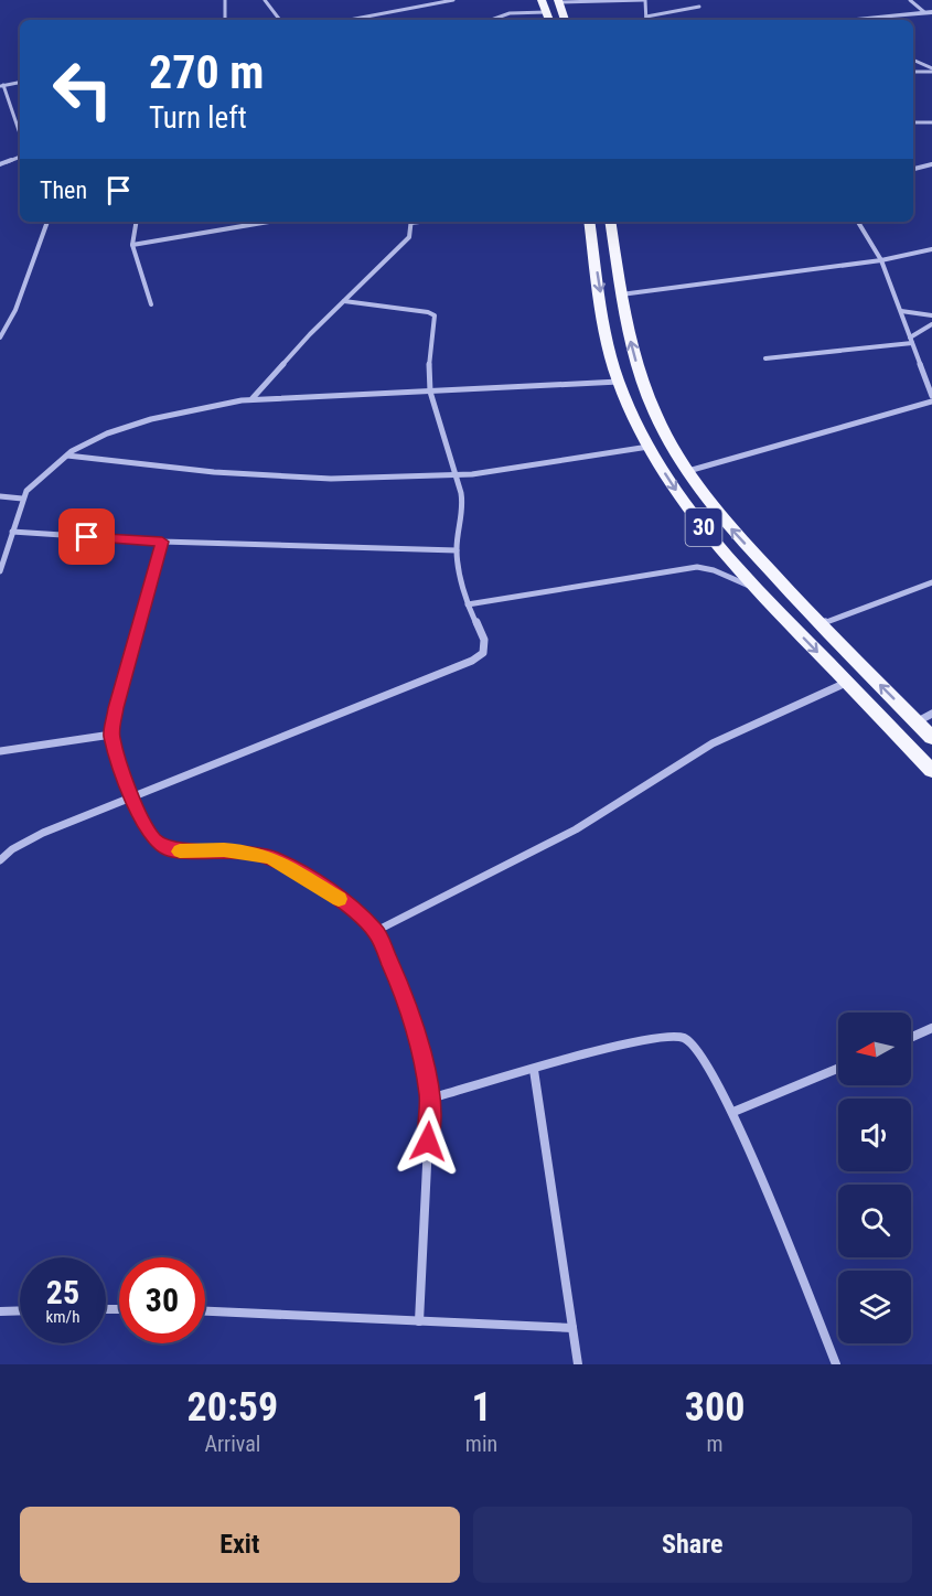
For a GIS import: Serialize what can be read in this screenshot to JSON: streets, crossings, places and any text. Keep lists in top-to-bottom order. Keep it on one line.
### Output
{"streets":{"main road":["30"]},"north":"left","page":{"turn":["270 m","Turn left"],"then":"Then","speed":"25 km/h","limit":"30","eta":["20:59","Arrival","1","min","300","m"],"buttons":["Exit","Share"]}}
